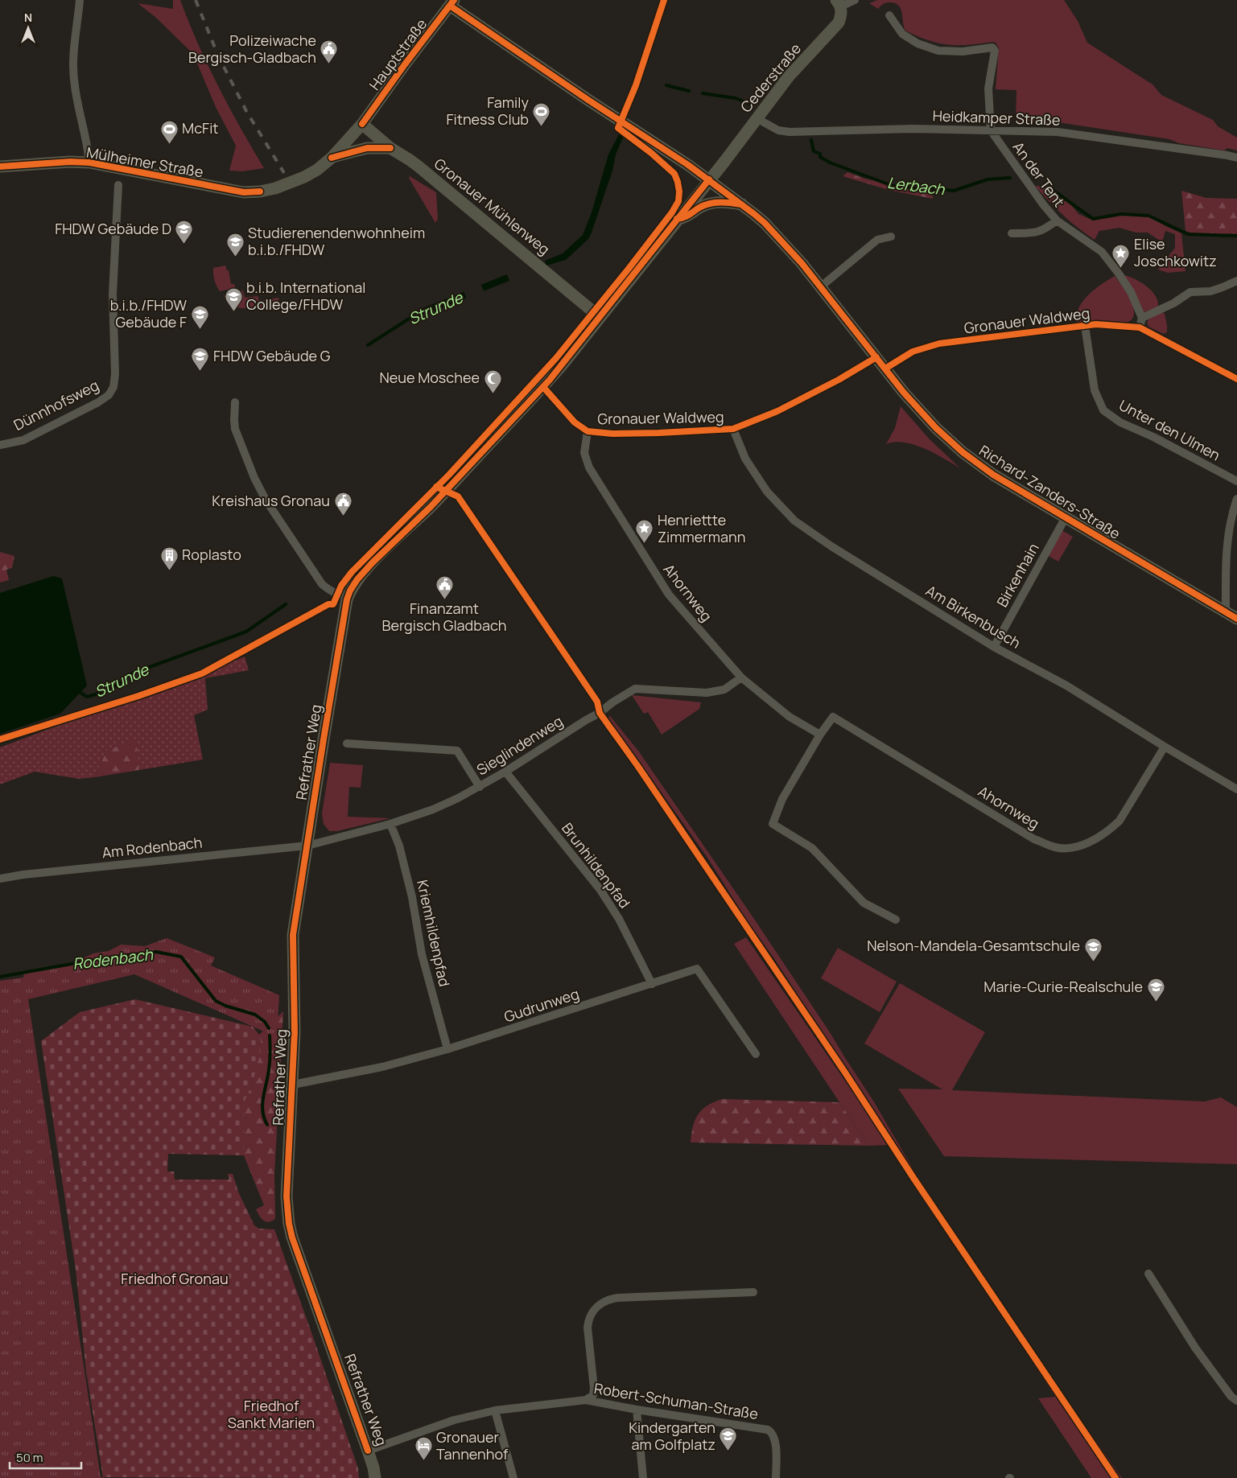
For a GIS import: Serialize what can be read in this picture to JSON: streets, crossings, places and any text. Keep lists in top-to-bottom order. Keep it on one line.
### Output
{"streets":{"main road":["Hauptstraße","Cederstraße","Mülheimer Straße","Gronauer Mühlenweg","Richard-Zanders-Straße","Refrather Weg"],"street":["Heidkamper Straße","An der Tent","Gronauer Waldweg","Dünnhofsweg","Unter den Ulmen","Birkenhain","Ahornweg","Am Birkenbusch","Sieglindenweg","Am Rodenbach","Brunhildenpfad","Kriemhildenpfad","Gudrunweg","Robert-Schuman-Straße"]},"crossings":[["Hauptstraße","Mülheimer Straße"],["Hauptstraße","Gronauer Mühlenweg"],["Hauptstraße","Richard-Zanders-Straße"],["Cederstraße","Heidkamper Straße"],["Cederstraße","Richard-Zanders-Straße"],["Cederstraße","Refrather Weg"],["Heidkamper Straße","An der Tent"],["Gronauer Mühlenweg","Refrather Weg"],["Gronauer Waldweg","Unter den Ulmen"],["Gronauer Waldweg","Richard-Zanders-Straße"],["Gronauer Waldweg","Ahornweg"],["Gronauer Waldweg","Am Birkenbusch"],["Gronauer Waldweg","Refrather Weg"],["Richard-Zanders-Straße","Birkenhain"],["Richard-Zanders-Straße","Refrather Weg"],["Birkenhain","Am Birkenbusch"],["Ahornweg","Am Birkenbusch"],["Ahornweg","Sieglindenweg"],["Sieglindenweg","Refrather Weg"],["Sieglindenweg","Am Rodenbach"],["Sieglindenweg","Brunhildenpfad"],["Sieglindenweg","Kriemhildenpfad"],["Refrather Weg","Am Rodenbach"],["Refrather Weg","Gudrunweg"],["Refrather Weg","Robert-Schuman-Straße"],["Brunhildenpfad","Gudrunweg"],["Kriemhildenpfad","Gudrunweg"]],"water":["Lerbach","Strunde","Rodenbach"],"parks":["Friedhof Gronau","Friedhof Sankt Marien"],"places":{"public building":["Polizeiwache Bergisch-Gladbach","Kreishaus Gronau","Finanzamt Bergisch Gladbach"],"sports":["Family Fitness Club","McFit"],"school or university":["FHDW Gebäude D","Studierenendenwohnheim b.i.b./FHDW","b.i.b. International College/FHDW","b.i.b./FHDW Gebäude F","FHDW Gebäude G","Nelson-Mandela-Gesamtschule","Marie-Curie-Realschule","Kindergarten am Golfplatz"],"place":["Elise Joschkowitz","Henriettte Zimmermann"],"mosque":["Neue Moschee"],"building":["Roplasto"],"hotel":["Gronauer Tannenhof"]},"scale_bar":"50 m","north":"top"}
